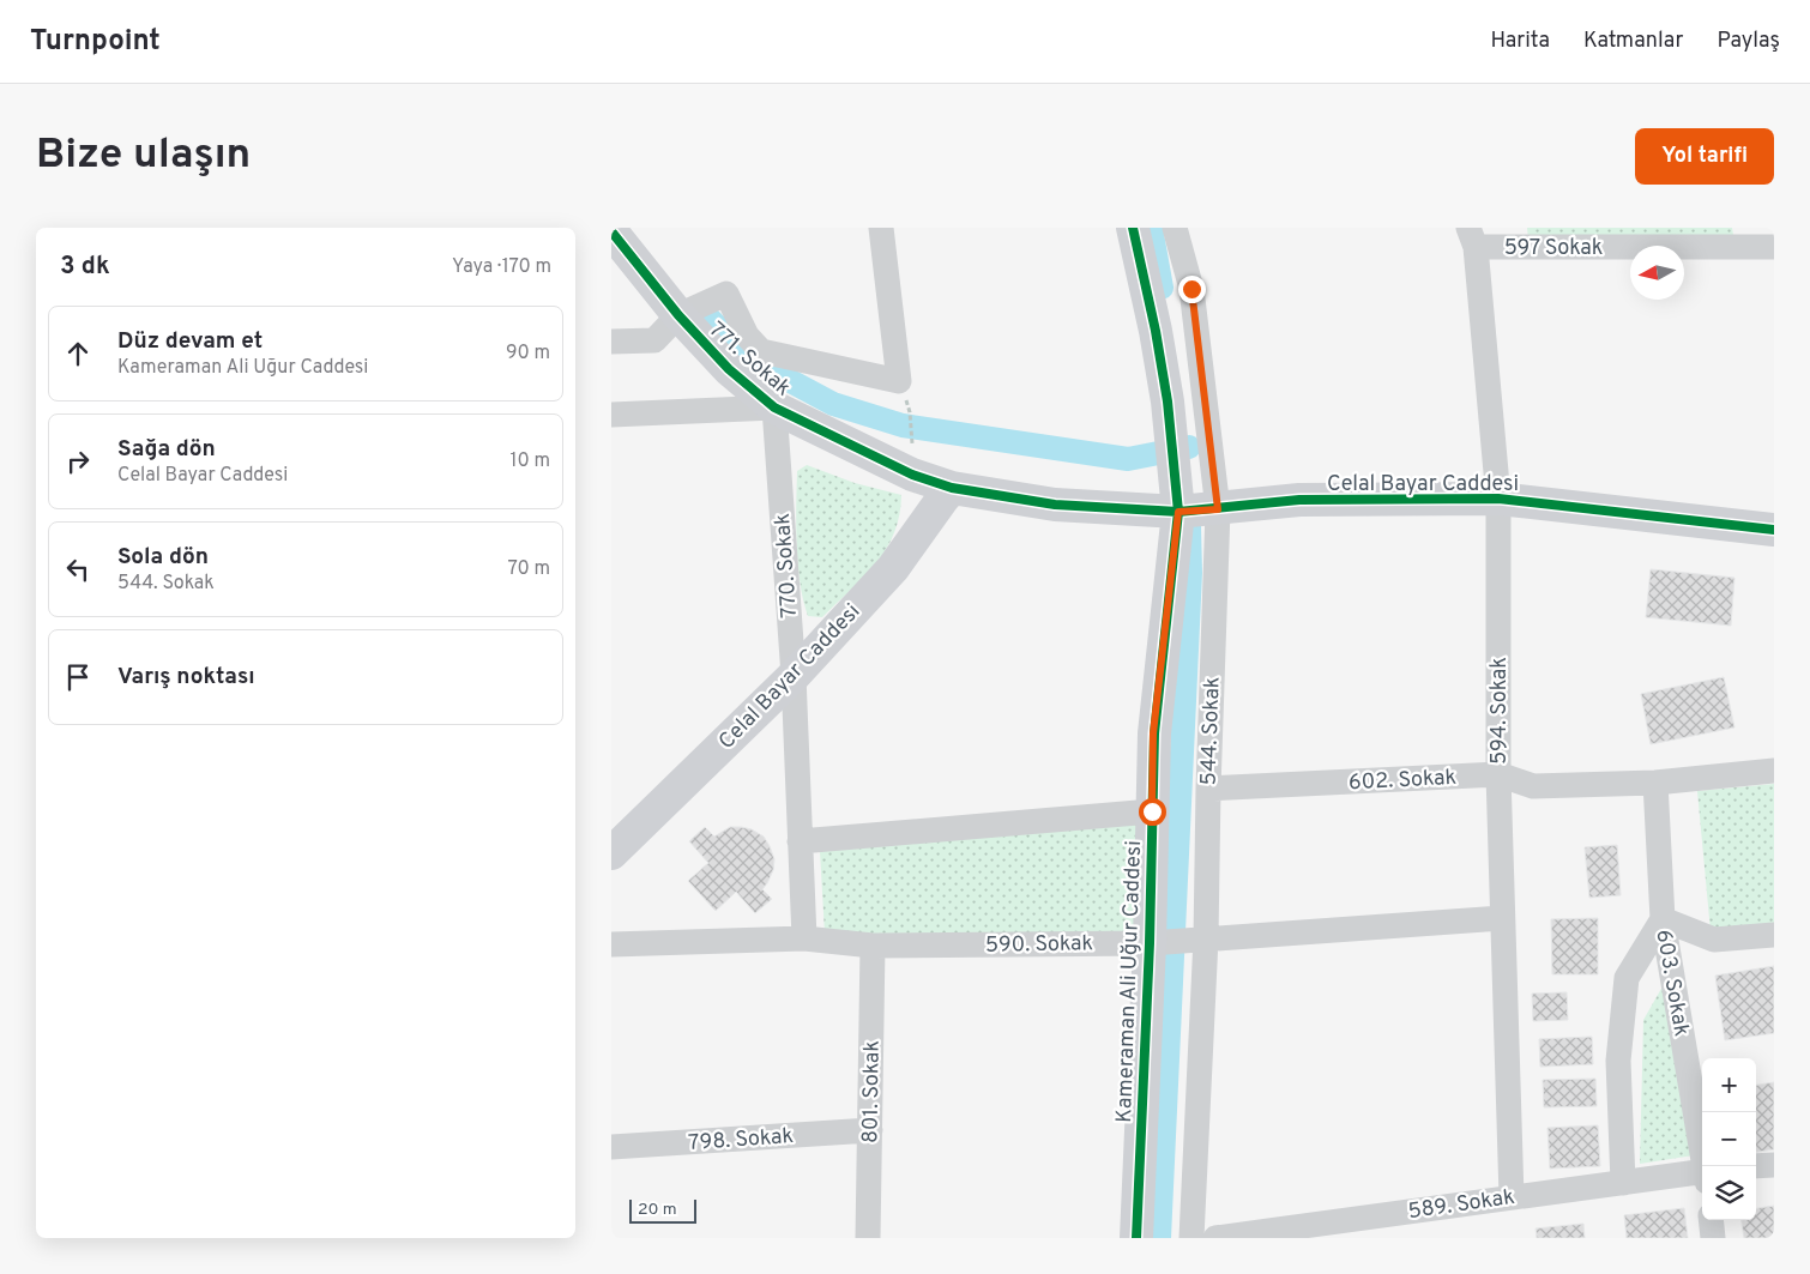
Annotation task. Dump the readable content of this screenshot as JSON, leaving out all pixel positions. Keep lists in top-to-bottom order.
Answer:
{
  "streets": {
    "street": [
      "597 Sokak",
      "771. Sokak",
      "Celal Bayar Caddesi",
      "770. Sokak",
      "594. Sokak",
      "544. Sokak",
      "602. Sokak",
      "590. Sokak",
      "Kameraman Ali Uğur Caddesi",
      "603. Sokak",
      "801. Sokak",
      "798. Sokak",
      "589. Sokak"
    ]
  },
  "crossings": [
    ["597 Sokak", "594. Sokak"],
    ["771. Sokak", "Celal Bayar Caddesi"],
    ["771. Sokak", "770. Sokak"],
    ["Celal Bayar Caddesi", "770. Sokak"],
    ["Celal Bayar Caddesi", "594. Sokak"],
    ["Celal Bayar Caddesi", "544. Sokak"],
    ["Celal Bayar Caddesi", "Kameraman Ali Uğur Caddesi"],
    ["770. Sokak", "590. Sokak"],
    ["594. Sokak", "602. Sokak"],
    ["594. Sokak", "590. Sokak"],
    ["594. Sokak", "589. Sokak"],
    ["544. Sokak", "602. Sokak"],
    ["544. Sokak", "590. Sokak"],
    ["602. Sokak", "603. Sokak"],
    ["590. Sokak", "Kameraman Ali Uğur Caddesi"],
    ["590. Sokak", "801. Sokak"],
    ["801. Sokak", "798. Sokak"]
  ],
  "scale_bar": "20 m",
  "north": "left",
  "page": {
    "header": "Turnpoint",
    "nav": ["Harita", "Katmanlar", "Paylaş"],
    "buttons": "Yol tarifi",
    "title": "Bize ulaşın",
    "heading": ["3 dk", "Yaya · 170 m"],
    "list": [
      ["Düz devam et", "Kameraman Ali Uğur Caddesi", "90 m"],
      ["Sağa dön", "Celal Bayar Caddesi", "10 m"],
      ["Sola dön", "544. Sokak", "70 m"],
      "Varış noktası"
    ],
    "map_buttons": ["+", "−"],
    "scale": "20 m"
  }
}
